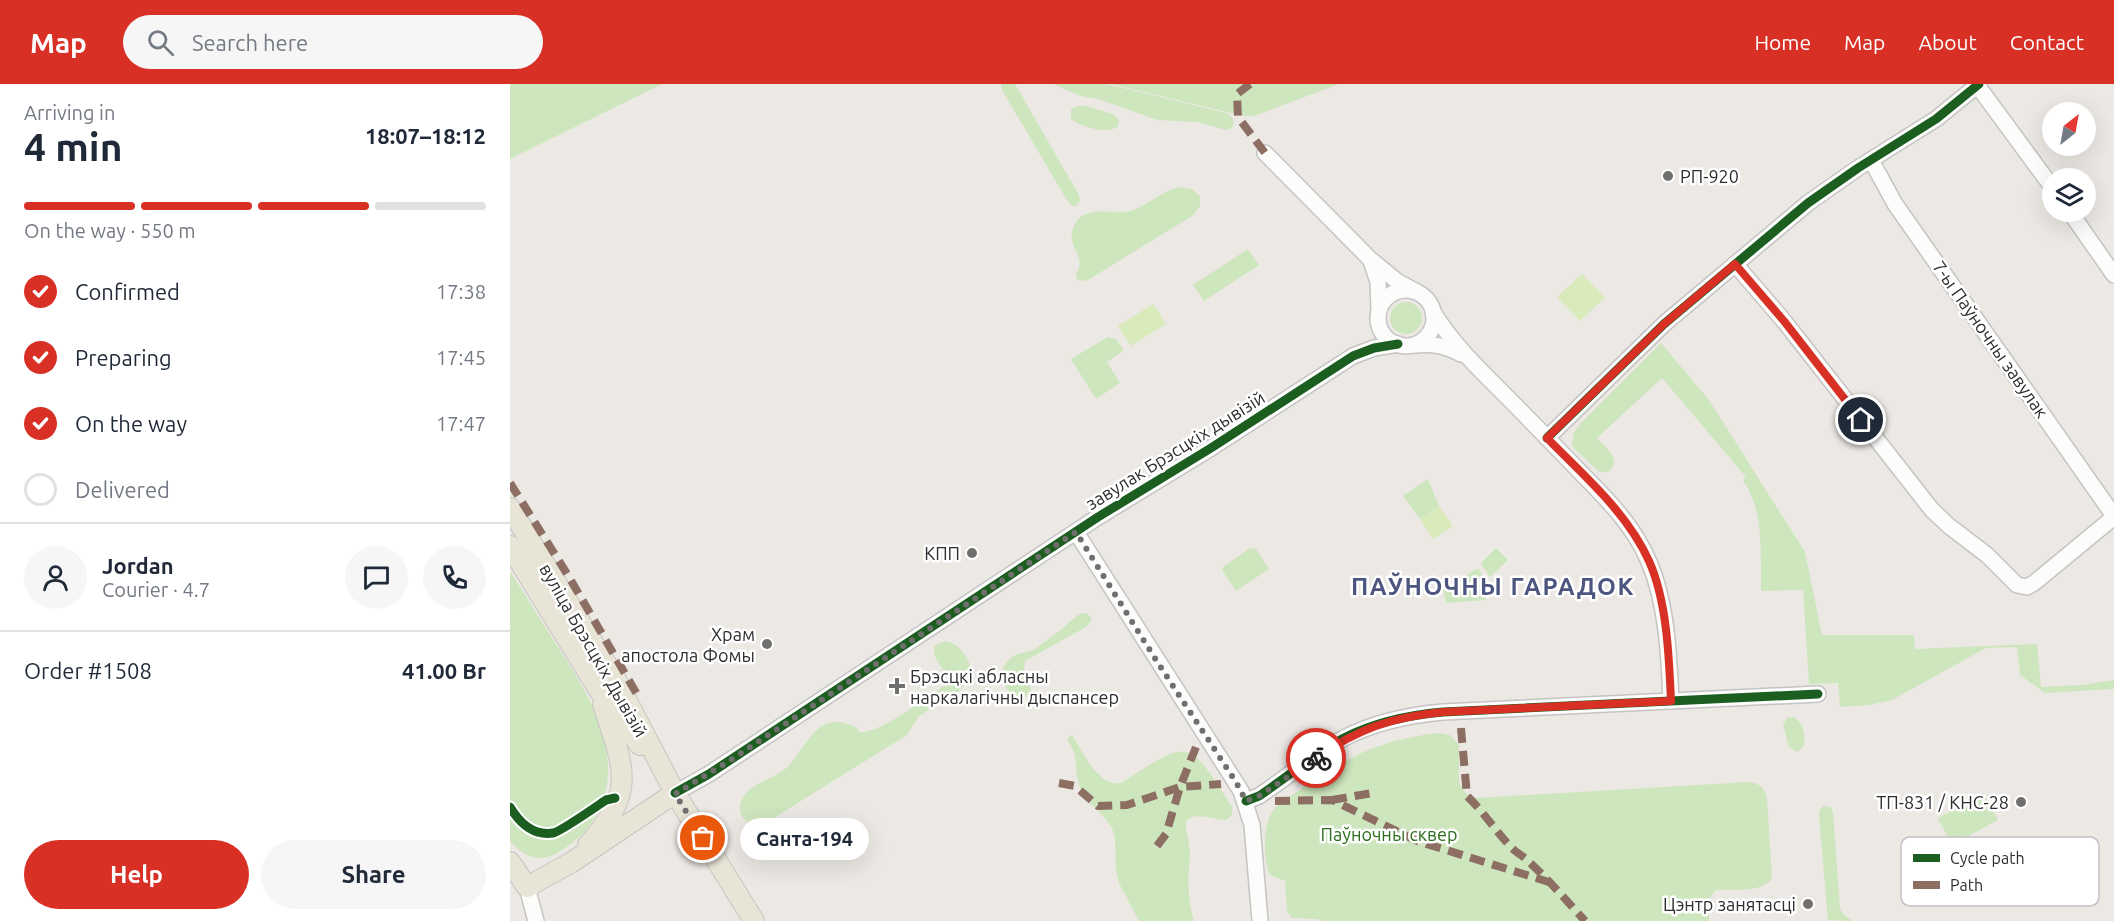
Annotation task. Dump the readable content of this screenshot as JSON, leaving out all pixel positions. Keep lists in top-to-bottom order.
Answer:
{
  "streets": {
    "main road": ["завулак Брэсцкіх дывізій", "вуліца Брэсцкіх Дывізій"],
    "street": ["7-ы Паўночны завулак"]
  },
  "crossings": [
    ["завулак Брэсцкіх дывізій", "вуліца Брэсцкіх Дывізій"]
  ],
  "districts": ["ПАЎНОЧНЫ ГАРАДОК"],
  "parks": ["Паўночны сквер"],
  "places": {
    "other": [
      "РП-920",
      "КПП",
      "Храм апостола Фомы",
      "ТП-831 / КНС-28",
      "Санта-194",
      "Цэнтр занятасці"
    ],
    "health": ["Брэсцкі абласны наркалагічны дыспансер"]
  },
  "legend": ["Cycle path", "Path"],
  "north": "top right",
  "page": {
    "header": "Map",
    "search": "Search here",
    "nav": [
      "Home",
      "Map",
      "About",
      "Contact"
    ],
    "heading": ["4 min", "Arriving in", "18:07–18:12"],
    "panel": [
      "Jordan",
      "Courier · 4.7",
      "Order #1508",
      "41.00 Br"
    ],
    "bar": "On the way · 550 m",
    "list": [
      ["Confirmed", "17:38"],
      ["Preparing", "17:45"],
      ["On the way", "17:47"],
      "Delivered"
    ],
    "bubble": "Санта-194",
    "buttons": ["Help", "Share"]
  }
}
